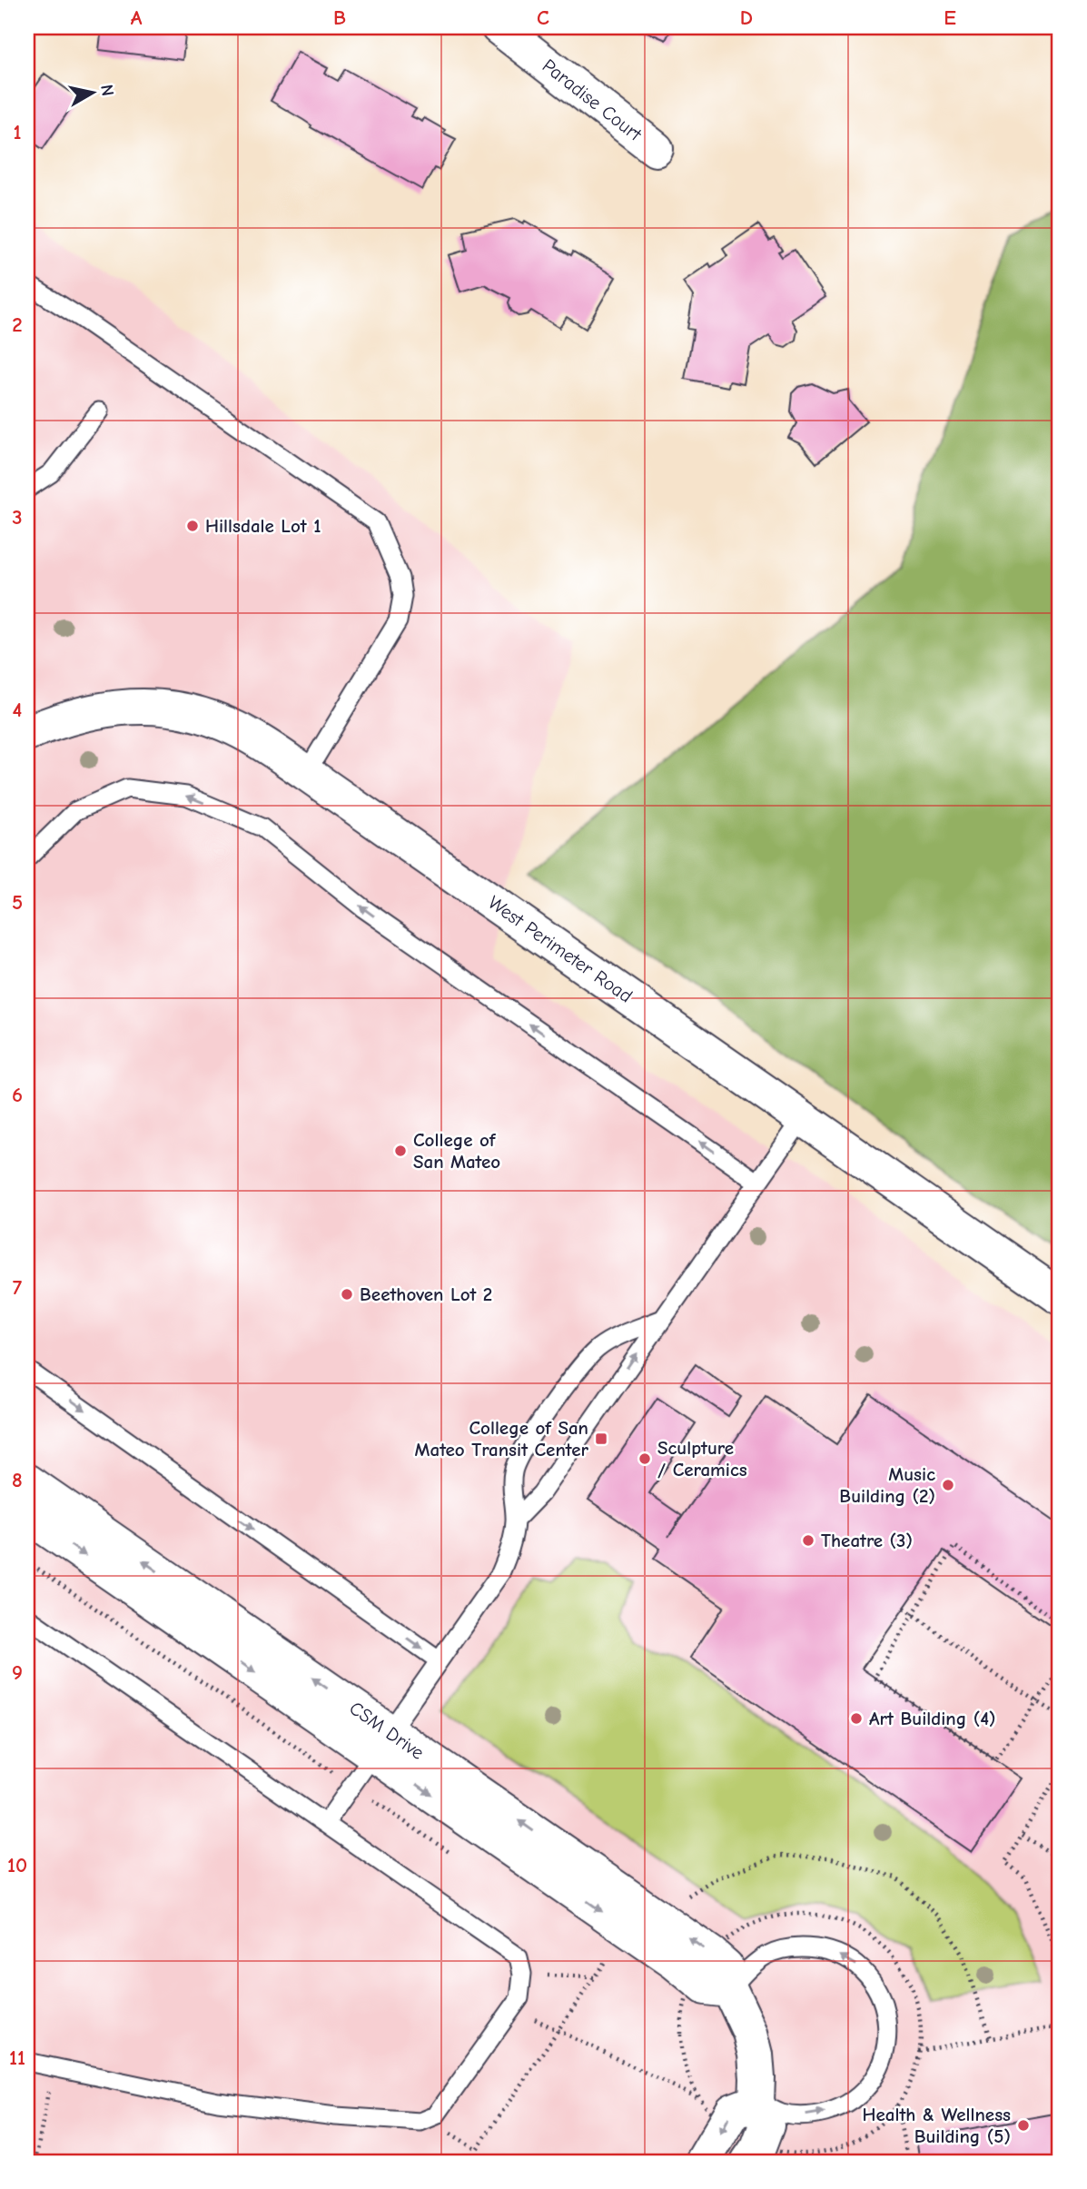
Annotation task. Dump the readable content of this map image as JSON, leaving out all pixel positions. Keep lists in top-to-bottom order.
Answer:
{
  "streets": {
    "street": ["Paradise Court", "West Perimeter Road", "CSM Drive"]
  },
  "places": {
    "other": [
      "Hillsdale Lot 1",
      "College of San Mateo",
      "Beethoven Lot 2",
      "Sculpture / Ceramics",
      "Music Building (2)",
      "Theatre (3)",
      "Art Building (4)",
      "Health & Wellness Building (5)"
    ],
    "transit": ["College of San Mateo Transit Center"]
  },
  "north": "right",
  "grid": {
    "columns": [
      "A",
      "B",
      "C",
      "D",
      "E"
    ],
    "rows": [
      "1",
      "2",
      "3",
      "4",
      "5",
      "6",
      "7",
      "8",
      "9",
      "10",
      "11"
    ]
  }
}
